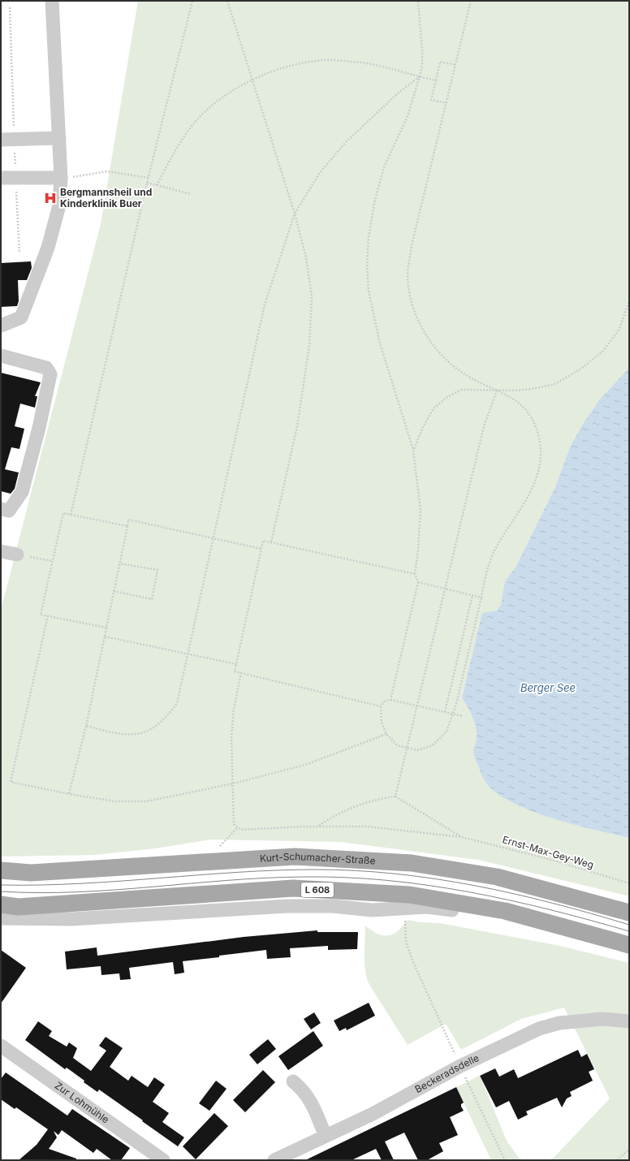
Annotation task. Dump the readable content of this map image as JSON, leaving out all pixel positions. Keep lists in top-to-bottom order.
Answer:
{
  "streets": {
    "main road": ["Kurt-Schumacher-Straße", "L 608"],
    "street": ["Beckeradsdelle", "Zur Lohmühle"],
    "path": ["Ernst-Max-Gey-Weg"]
  },
  "water": ["Berger See"],
  "places": {
    "hospital": ["Bergmannsheil und Kinderklinik Buer"]
  }
}
